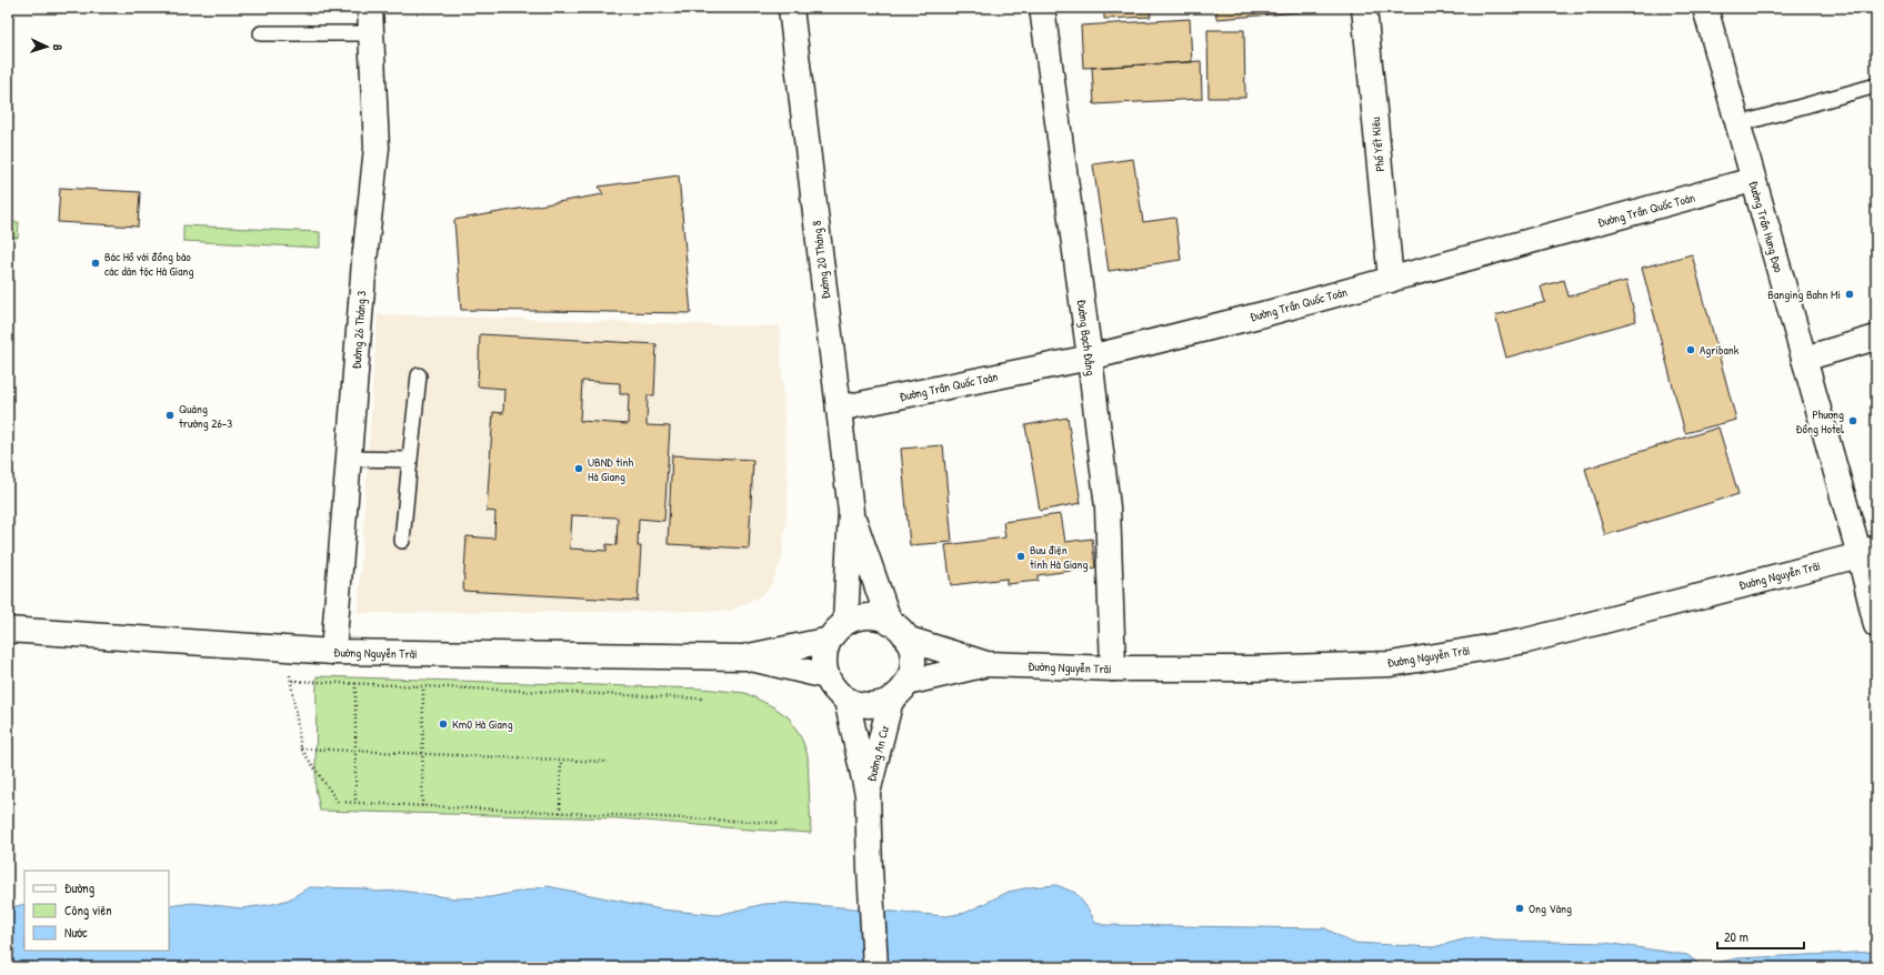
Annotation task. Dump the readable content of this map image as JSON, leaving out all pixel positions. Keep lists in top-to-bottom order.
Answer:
{
  "streets": {
    "main road": [
      "Phố Yết Kiêu",
      "Đường Trần Quốc Toản",
      "Đường Trần Hưng Đạo",
      "Đường 20 Tháng 8",
      "Đường 26 Tháng 3",
      "Đường Bạch Đằng",
      "Đường Nguyễn Trãi",
      "Đường An Cư"
    ]
  },
  "crossings": [
    ["Phố Yết Kiêu", "Đường Trần Quốc Toản"],
    ["Đường Trần Quốc Toản", "Đường Trần Hưng Đạo"],
    ["Đường Trần Quốc Toản", "Đường 20 Tháng 8"],
    ["Đường Trần Quốc Toản", "Đường Bạch Đằng"],
    ["Đường Trần Hưng Đạo", "Đường Nguyễn Trãi"],
    ["Đường 20 Tháng 8", "Đường Nguyễn Trãi"],
    ["Đường 20 Tháng 8", "Đường An Cư"],
    ["Đường 26 Tháng 3", "Đường Nguyễn Trãi"],
    ["Đường Bạch Đằng", "Đường Nguyễn Trãi"],
    ["Đường Nguyễn Trãi", "Đường An Cư"]
  ],
  "places": [
    "Bác Hồ với đồng bào các dân tộc Hà Giang",
    "Banging Bahn Mi",
    "Agribank",
    "Quảng trường 26-3",
    "Phương Đồng Hotel",
    "UBND tỉnh Hà Giang",
    "Bưu điện tỉnh Hà Giang",
    "Km0 Hà Giang",
    "Ong Vàng"
  ],
  "legend": ["Đường", "Công viên", "Nước"],
  "scale_bar": "20 m",
  "north": "right"
}
